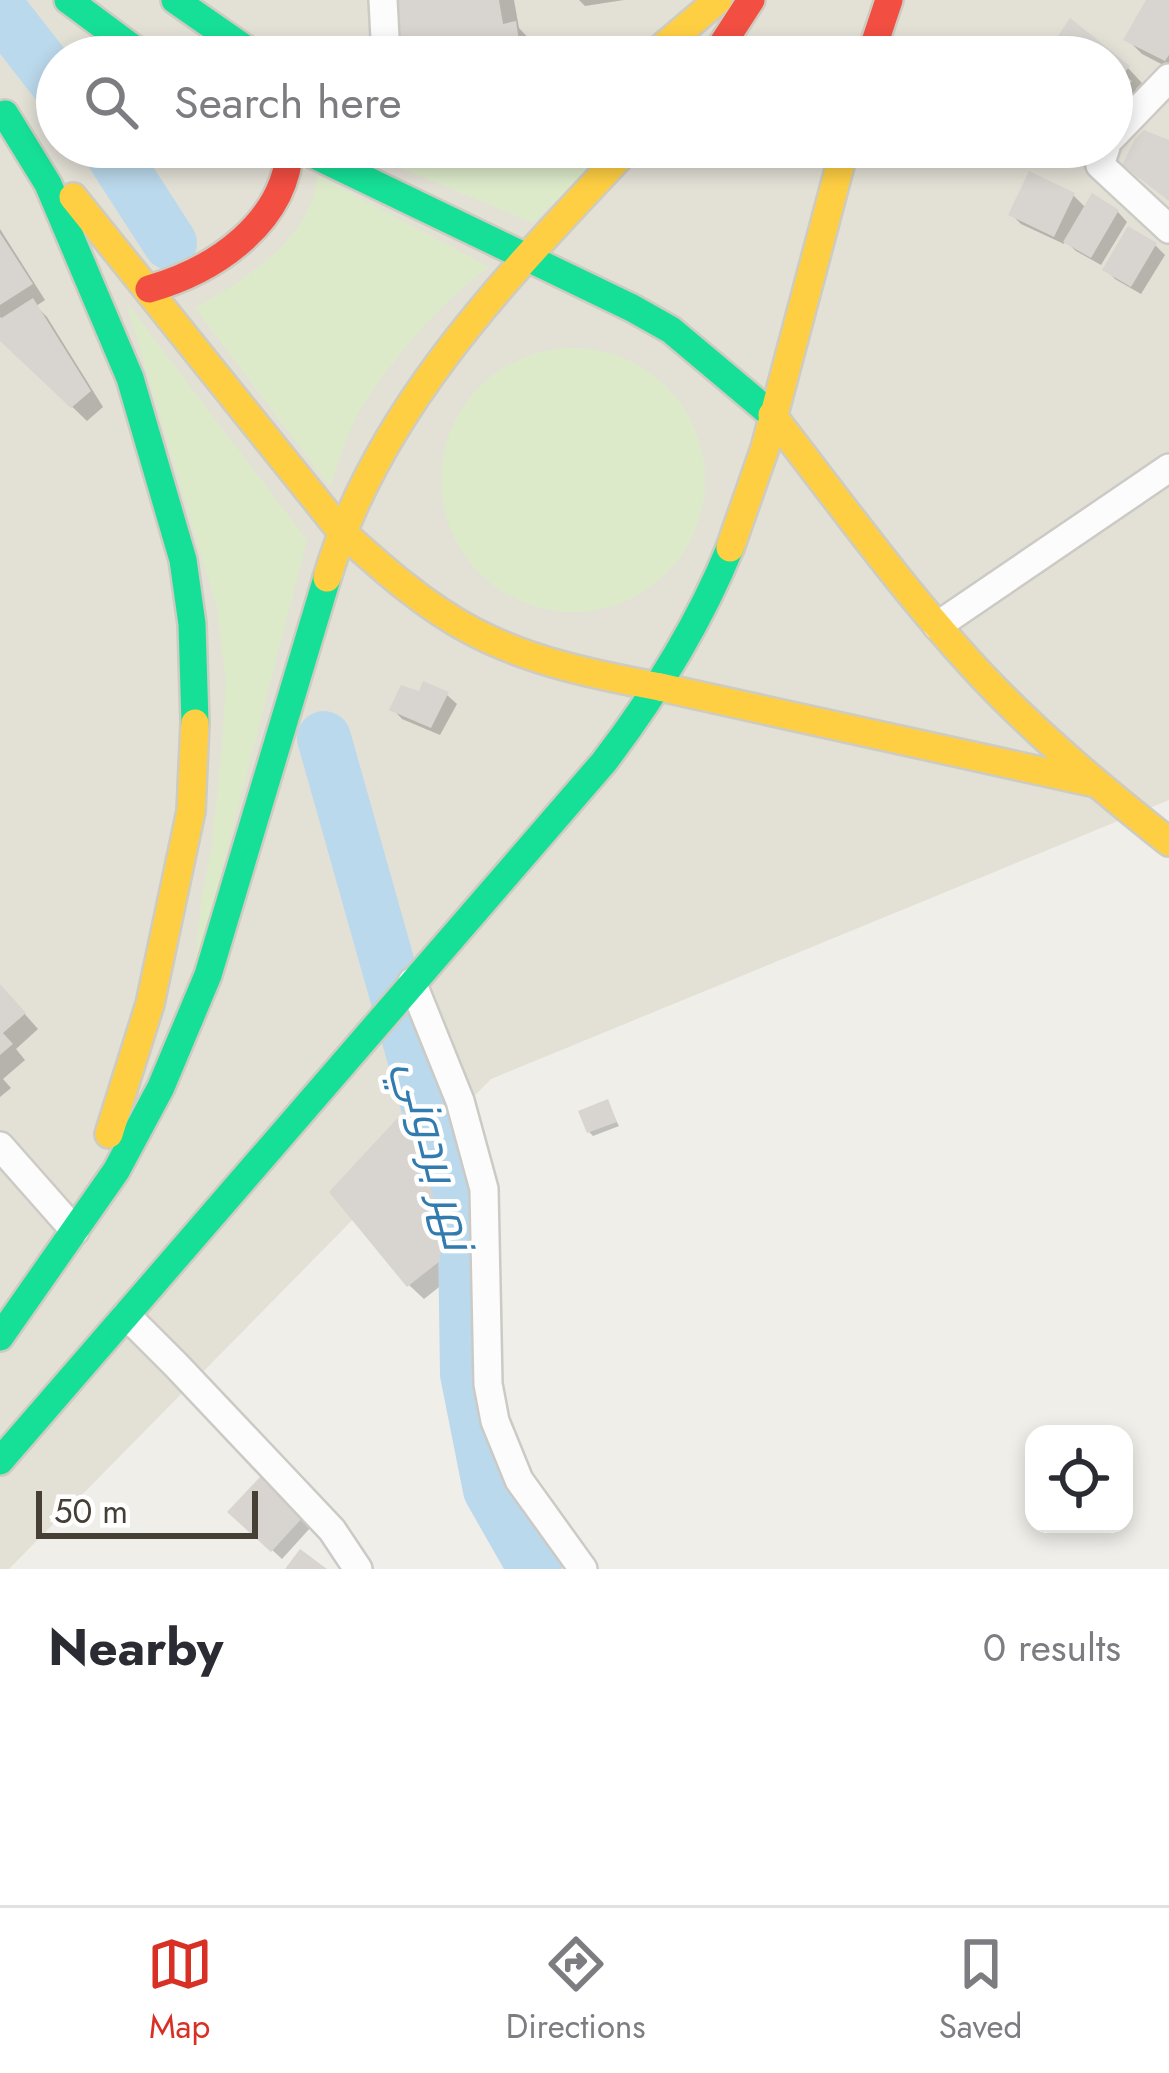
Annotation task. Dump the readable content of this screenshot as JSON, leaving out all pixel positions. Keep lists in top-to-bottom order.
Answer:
{
  "water": ["نهر بردوني"],
  "scale_bar": "50 m",
  "page": {
    "search": "Search here",
    "scale": "50 m",
    "heading": ["Nearby", "0 results"],
    "nav": ["Map", "Directions", "Saved"]
  }
}
